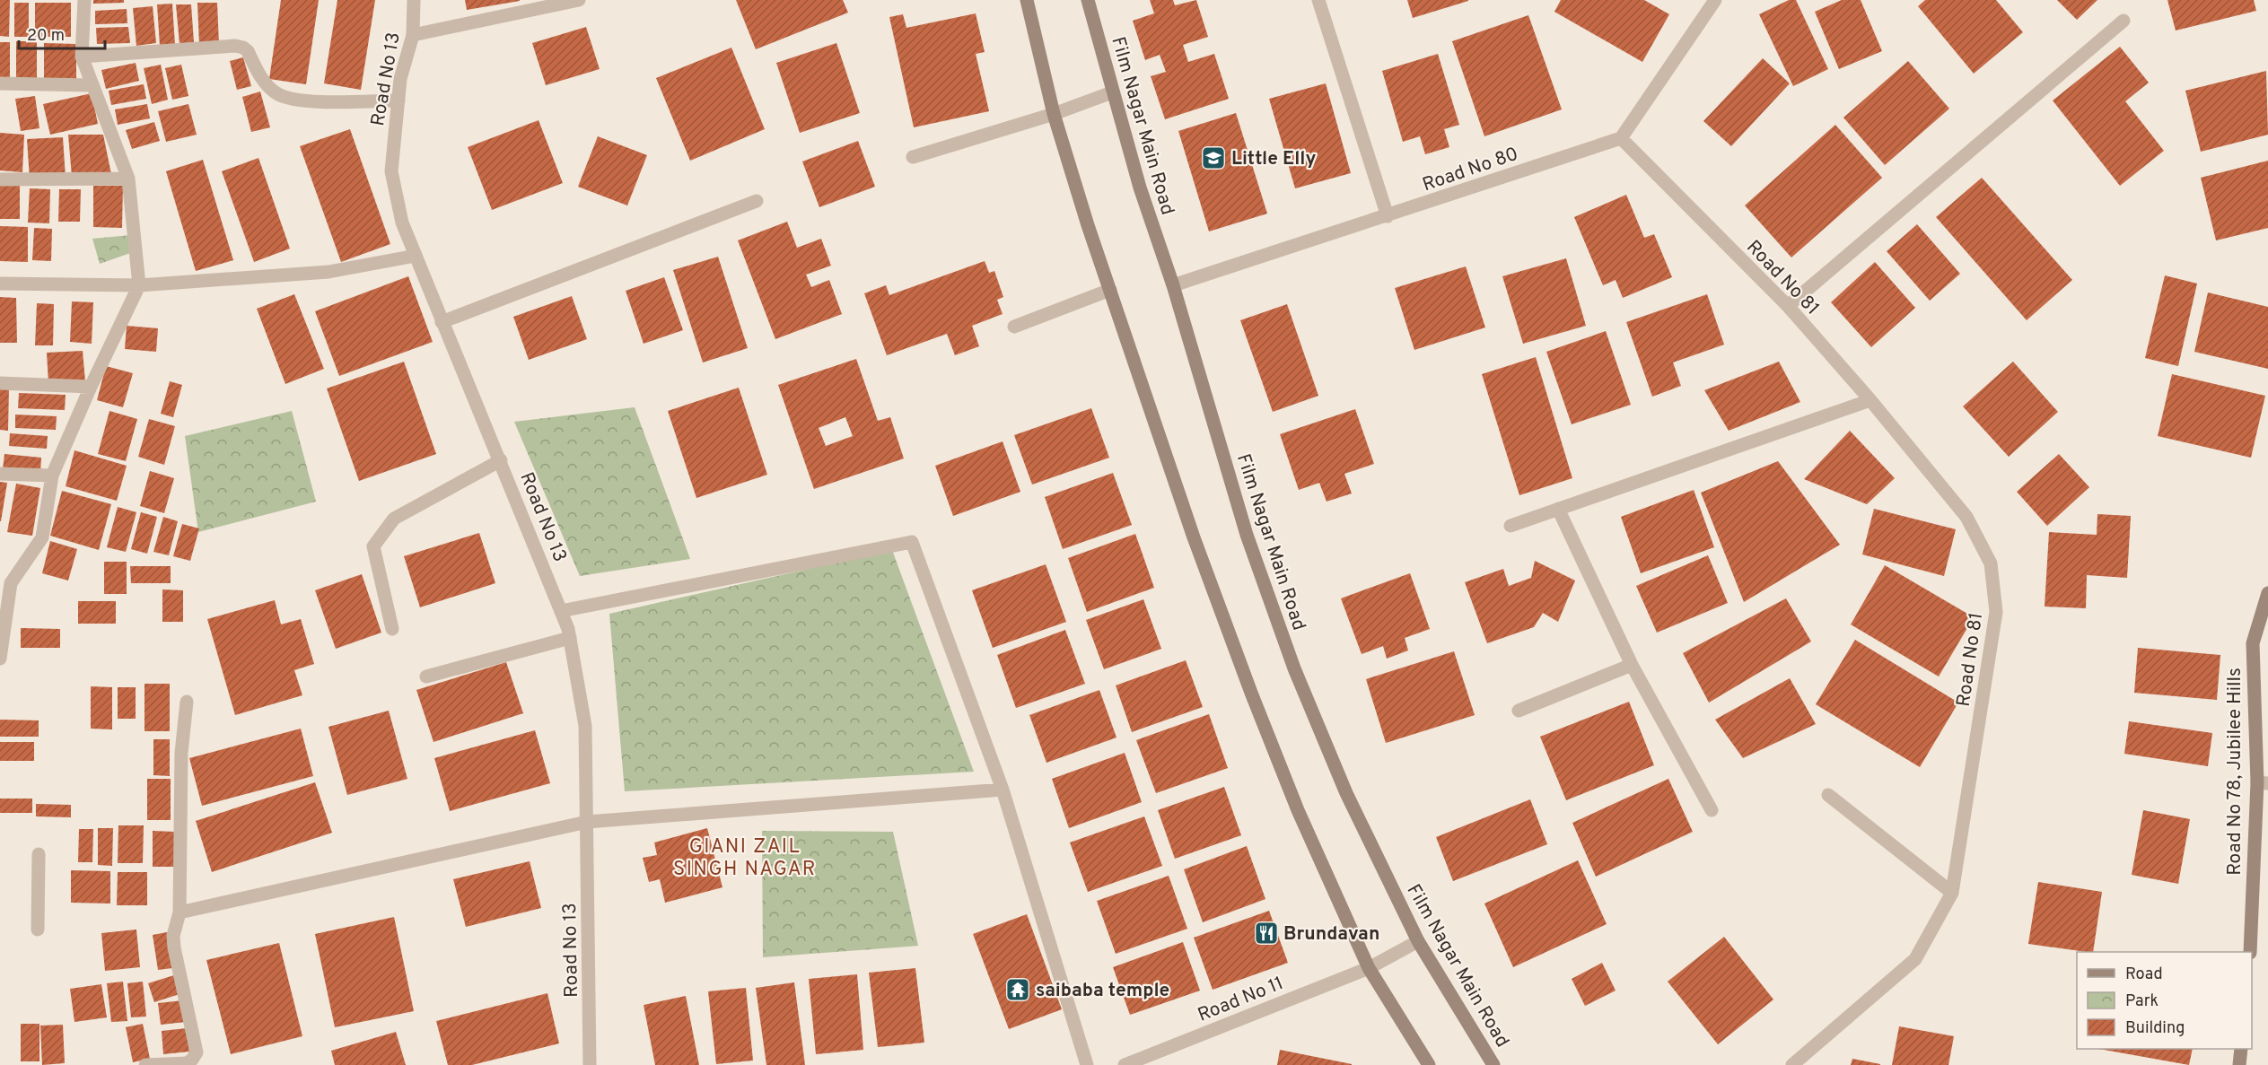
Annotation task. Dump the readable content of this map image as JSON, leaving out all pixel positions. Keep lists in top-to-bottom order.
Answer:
{
  "streets": {
    "main road": ["Film Nagar Main Road", "Road No 78, Jubilee Hills"],
    "street": [
      "Road No 13",
      "Road No 80",
      "Road No 81",
      "Road No 11"
    ]
  },
  "crossings": [
    ["Film Nagar Main Road", "Road No 80"],
    ["Film Nagar Main Road", "Road No 11"],
    ["Road No 80", "Road No 81"]
  ],
  "districts": ["GIANI ZAIL SINGH NAGAR"],
  "places": {
    "school or university": ["Little Elly"],
    "restaurant": ["Brundavan"],
    "temple": ["saibaba temple"]
  },
  "legend": ["Road", "Park", "Building"],
  "scale_bar": "20 m"
}
